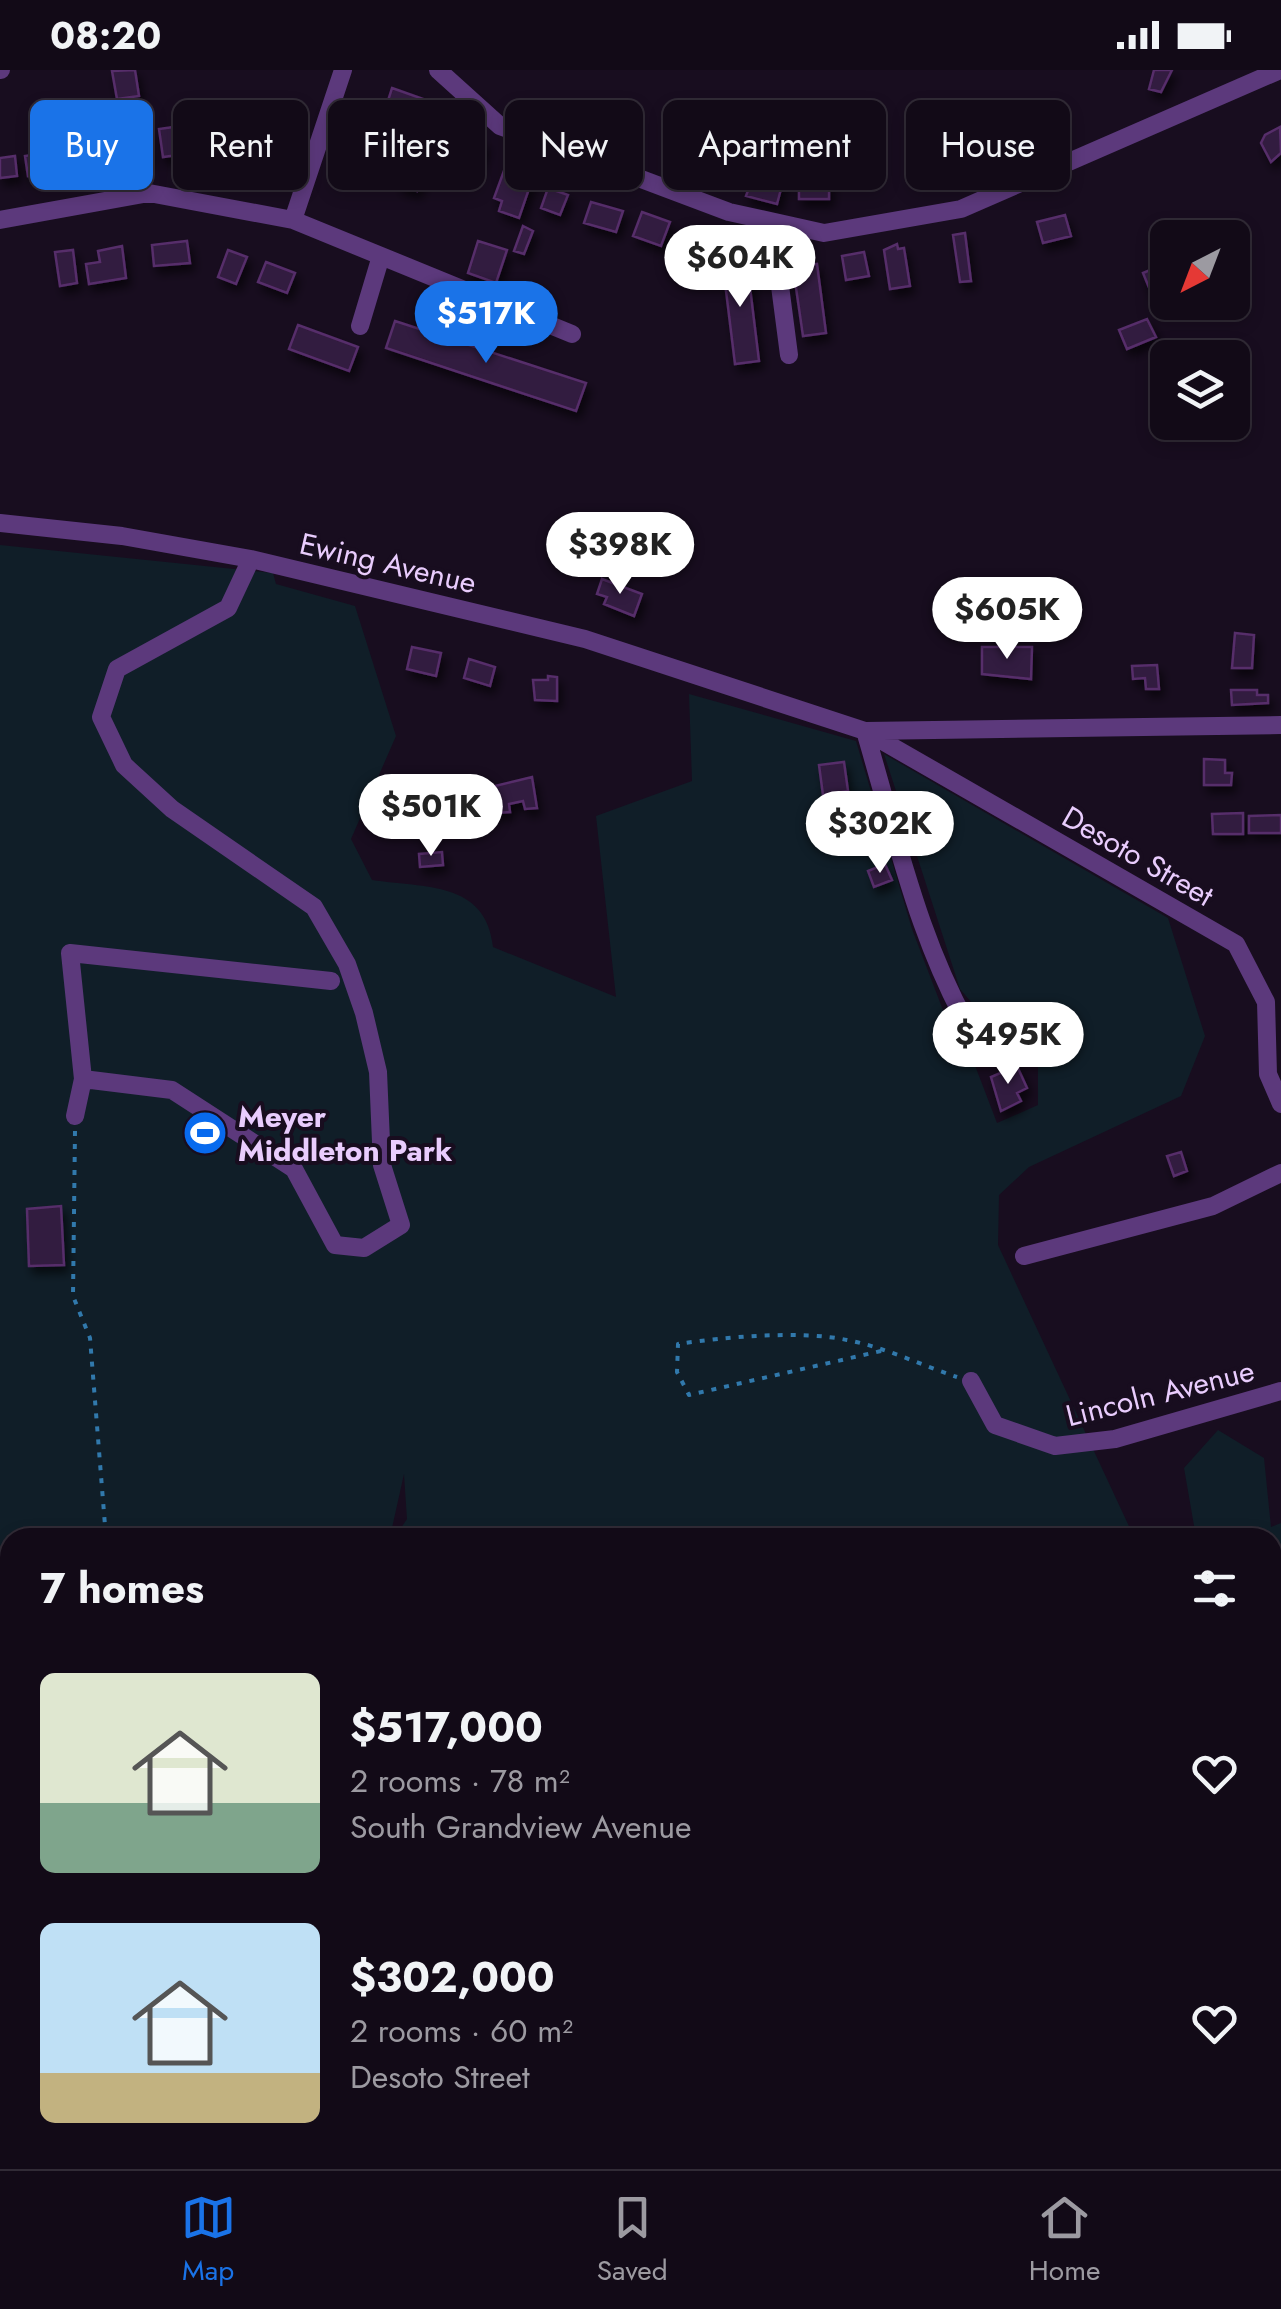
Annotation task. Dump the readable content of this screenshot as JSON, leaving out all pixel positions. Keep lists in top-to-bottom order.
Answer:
{
  "streets": {
    "street": ["Ewing Avenue", "Desoto Street", "Lincoln Avenue"]
  },
  "crossings": [
    ["Ewing Avenue", "Desoto Street"]
  ],
  "places": {
    "sports": ["Meyer Middleton Park"]
  },
  "north": "bottom left",
  "page": {
    "status": "08:20",
    "chip": [
      "Buy",
      "Rent",
      "Filters",
      "New",
      "Apartment",
      "House"
    ],
    "price": [
      "$604K",
      "$517K",
      "$398K",
      "$605K",
      "$501K",
      "$302K",
      "$495K"
    ],
    "heading": "7 homes",
    "list": [
      {
        "name": "$517,000",
        "note": "2 rooms · 78 m² · South Grandview Avenue"
      },
      {
        "name": "$302,000",
        "note": "2 rooms · 60 m² · Desoto Street"
      }
    ],
    "tabs": ["Map", "Saved", "Home"]
  }
}
